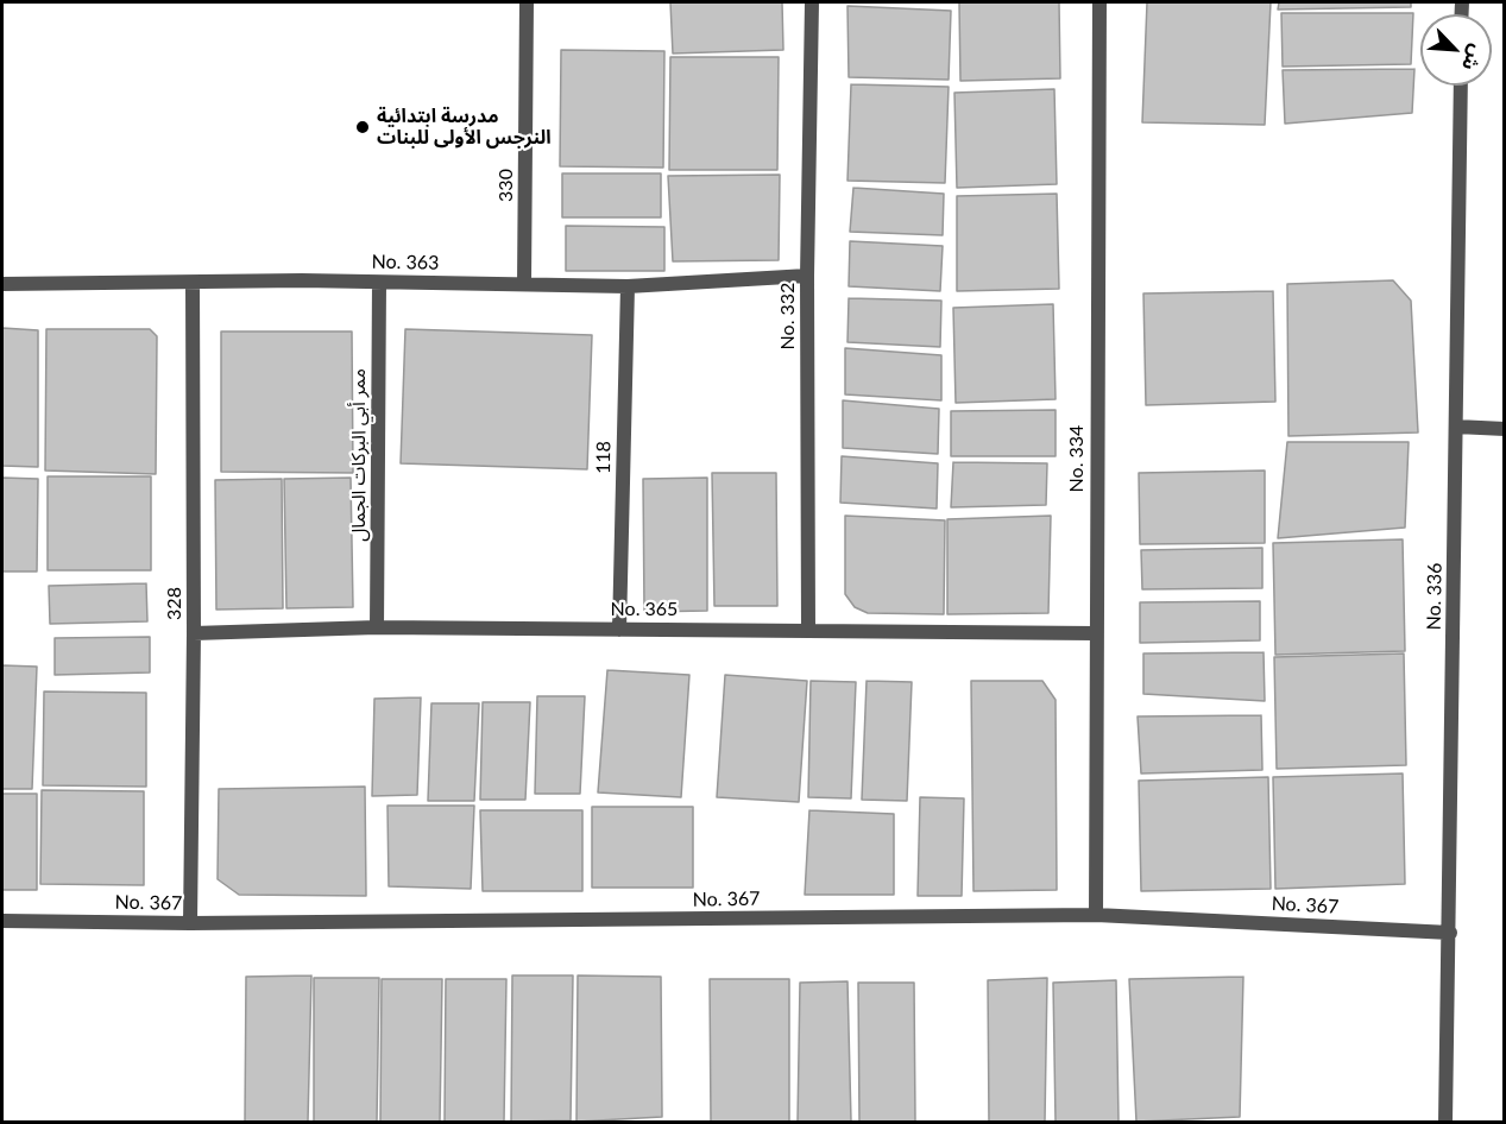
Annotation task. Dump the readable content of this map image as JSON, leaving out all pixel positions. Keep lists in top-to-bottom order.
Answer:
{
  "streets": {
    "street": [
      "330",
      "No. 363",
      "No. 332",
      "ممر أبي البركات الجمال",
      "118",
      "No. 334",
      "No. 336",
      "328",
      "No. 365",
      "No. 367"
    ]
  },
  "crossings": [
    ["330", "No. 363"],
    ["No. 363", "No. 332"],
    ["No. 363", "ممر أبي البركات الجمال"],
    ["No. 363", "118"],
    ["No. 363", "328"],
    ["No. 332", "No. 365"],
    ["ممر أبي البركات الجمال", "No. 365"],
    ["118", "No. 365"],
    ["No. 334", "No. 365"],
    ["No. 334", "No. 367"],
    ["No. 336", "No. 367"],
    ["328", "No. 365"],
    ["328", "No. 367"]
  ],
  "places": ["مدرسة ابتدائية النرجس الأولى للبنات"],
  "north": "bottom right"
}
